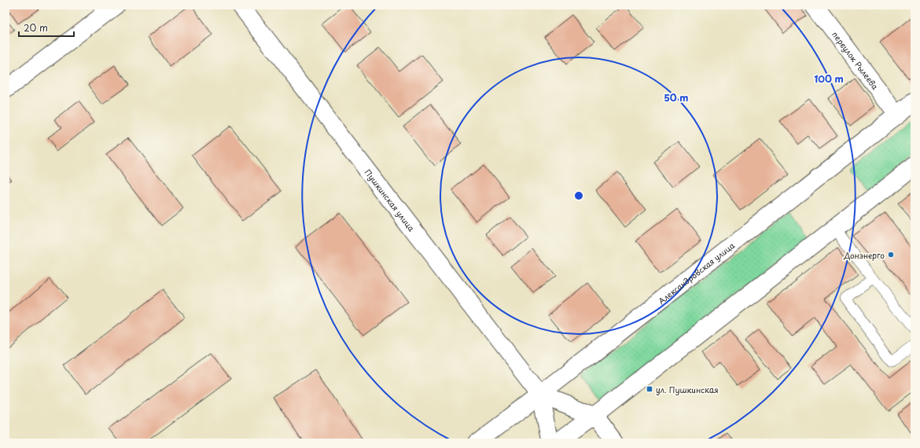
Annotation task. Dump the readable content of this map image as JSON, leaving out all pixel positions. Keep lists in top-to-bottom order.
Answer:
{
  "streets": {
    "street": ["переулок Рылеева", "Пушкинская улица", "Александровская улица"]
  },
  "crossings": [
    ["переулок Рылеева", "Александровская улица"],
    ["Пушкинская улица", "Александровская улица"]
  ],
  "places": {
    "other": ["Донэнерго"],
    "transit": ["ул. Пушкинская"]
  },
  "scale_bar": "20 m",
  "rings": ["100 m", "50 m"]
}
